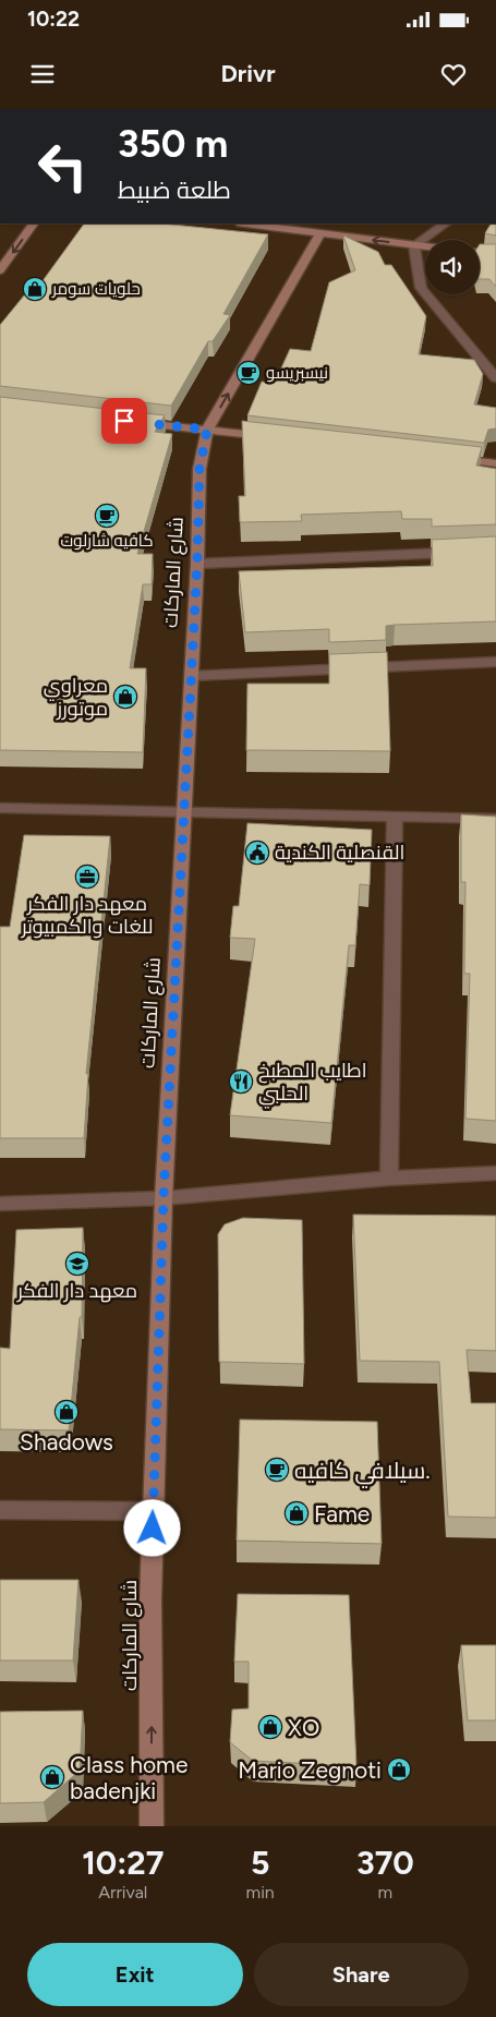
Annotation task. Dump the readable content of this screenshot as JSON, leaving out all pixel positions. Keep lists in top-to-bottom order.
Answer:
{
  "streets": {
    "street": ["شارع الماركات"]
  },
  "places": {
    "shop": [
      "حلويات سومر",
      "معراوي موتورز",
      "Shadows",
      "Fame",
      "XO",
      "Mario Zegnoti",
      "Class home badenjki"
    ],
    "cafe": ["نيسبريسو", "كافيه شارلوت", "سيلافي كافيه."],
    "public building": ["القنصلية الكندية"],
    "office": ["معهد دار الفكر للغات والكمبيوتر"],
    "restaurant": ["اطايب المطبخ الحلبي"],
    "school or university": ["معهد دار الفكر"]
  },
  "page": {
    "status": "10:22",
    "header": "Drivr",
    "turn": ["350 m", "طلعة ضبيط"],
    "eta": [
      "10:27",
      "Arrival",
      "5",
      "min",
      "370",
      "m"
    ],
    "buttons": ["Exit", "Share"]
  }
}
